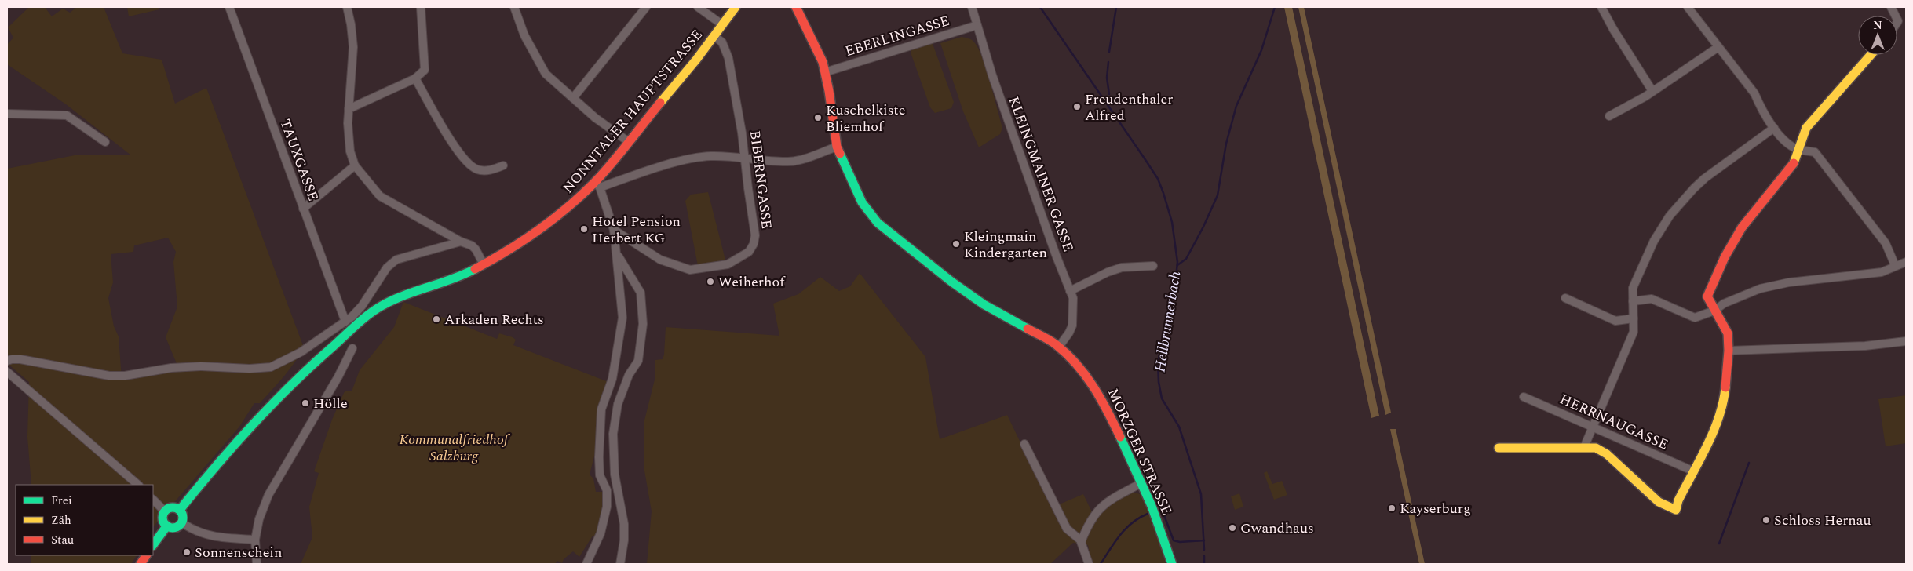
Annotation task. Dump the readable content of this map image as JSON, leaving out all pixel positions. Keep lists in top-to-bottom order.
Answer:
{
  "streets": {
    "street": [
      "EBERLINGASSE",
      "NONNTALER HAUPTSTRASSE",
      "TAUXGASSE",
      "KLEINGMAINER GASSE",
      "BIBERNGASSE",
      "HERRNAUGASSE",
      "MORZGER STRASSE"
    ]
  },
  "crossings": [
    ["EBERLINGASSE", "KLEINGMAINER GASSE"],
    ["EBERLINGASSE", "MORZGER STRASSE"],
    ["NONNTALER HAUPTSTRASSE", "BIBERNGASSE"],
    ["KLEINGMAINER GASSE", "MORZGER STRASSE"]
  ],
  "water": ["Hellbrunnerbach"],
  "parks": ["Kommunalfriedhof Salzburg"],
  "places": [
    "Freudenthaler Alfred",
    "Kuschelkiste Bliemhof",
    "Hotel Pension Herbert KG",
    "Kleingmain Kindergarten",
    "Weiherhof",
    "Arkaden Rechts",
    "Hölle",
    "Kayserburg",
    "Schloss Hernau",
    "Gwandhaus",
    "Sonnenschein"
  ],
  "legend": ["Frei", "Zäh", "Stau"],
  "north": "top"
}
